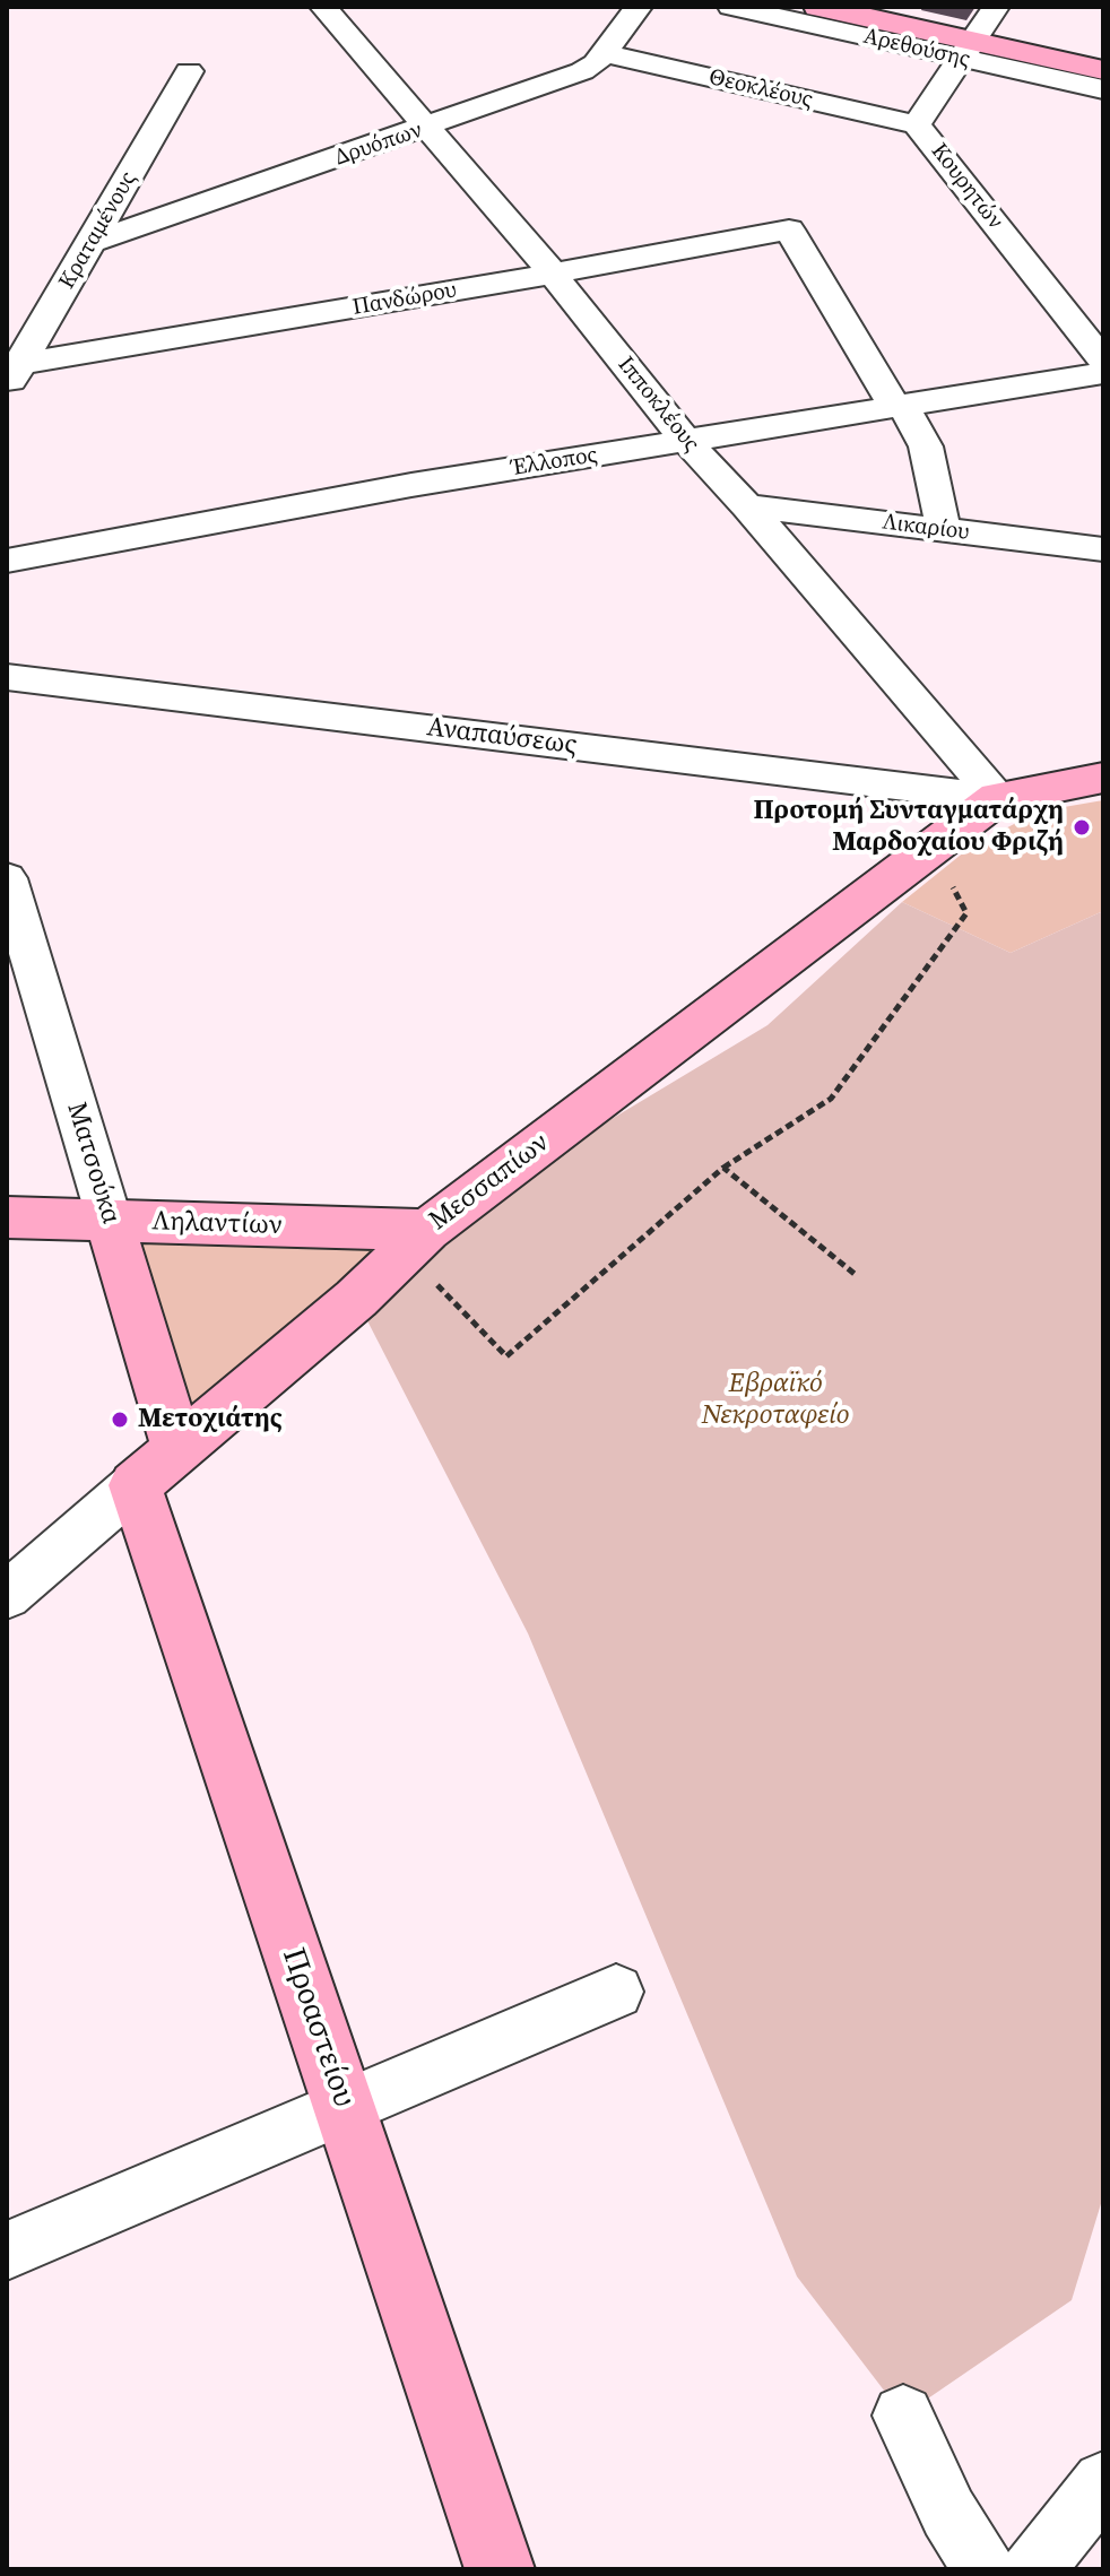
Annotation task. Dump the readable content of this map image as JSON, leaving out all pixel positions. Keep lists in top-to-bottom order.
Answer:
{
  "streets": {
    "street": [
      "Αρεθούσης",
      "Θεοκλέους",
      "Δρυόπων",
      "Κουρητών",
      "Κραταμένους",
      "Πανδώρου",
      "Ιπποκλέους",
      "Έλλοπος",
      "Λικαρίου",
      "Αναπαύσεως",
      "Ματσούκα",
      "Μεσσαπίων",
      "Ληλαντίων",
      "Προαστείου"
    ]
  },
  "crossings": [
    ["Αρεθούσης", "Κουρητών"],
    ["Θεοκλέους", "Δρυόπων"],
    ["Θεοκλέους", "Κουρητών"],
    ["Δρυόπων", "Κραταμένους"],
    ["Δρυόπων", "Ιπποκλέους"],
    ["Κραταμένους", "Πανδώρου"],
    ["Πανδώρου", "Ιπποκλέους"],
    ["Πανδώρου", "Έλλοπος"],
    ["Ιπποκλέους", "Έλλοπος"],
    ["Ιπποκλέους", "Λικαρίου"],
    ["Ιπποκλέους", "Αναπαύσεως"],
    ["Ιπποκλέους", "Μεσσαπίων"],
    ["Αναπαύσεως", "Μεσσαπίων"],
    ["Ματσούκα", "Μεσσαπίων"],
    ["Ματσούκα", "Ληλαντίων"],
    ["Μεσσαπίων", "Ληλαντίων"],
    ["Μεσσαπίων", "Προαστείου"]
  ],
  "parks": ["Εβραϊκό Νεκροταφείο"],
  "places": ["Προτομή Συνταγματάρχη Μαρδοχαίου Φριζή", "Μετοχιάτης"]
}
